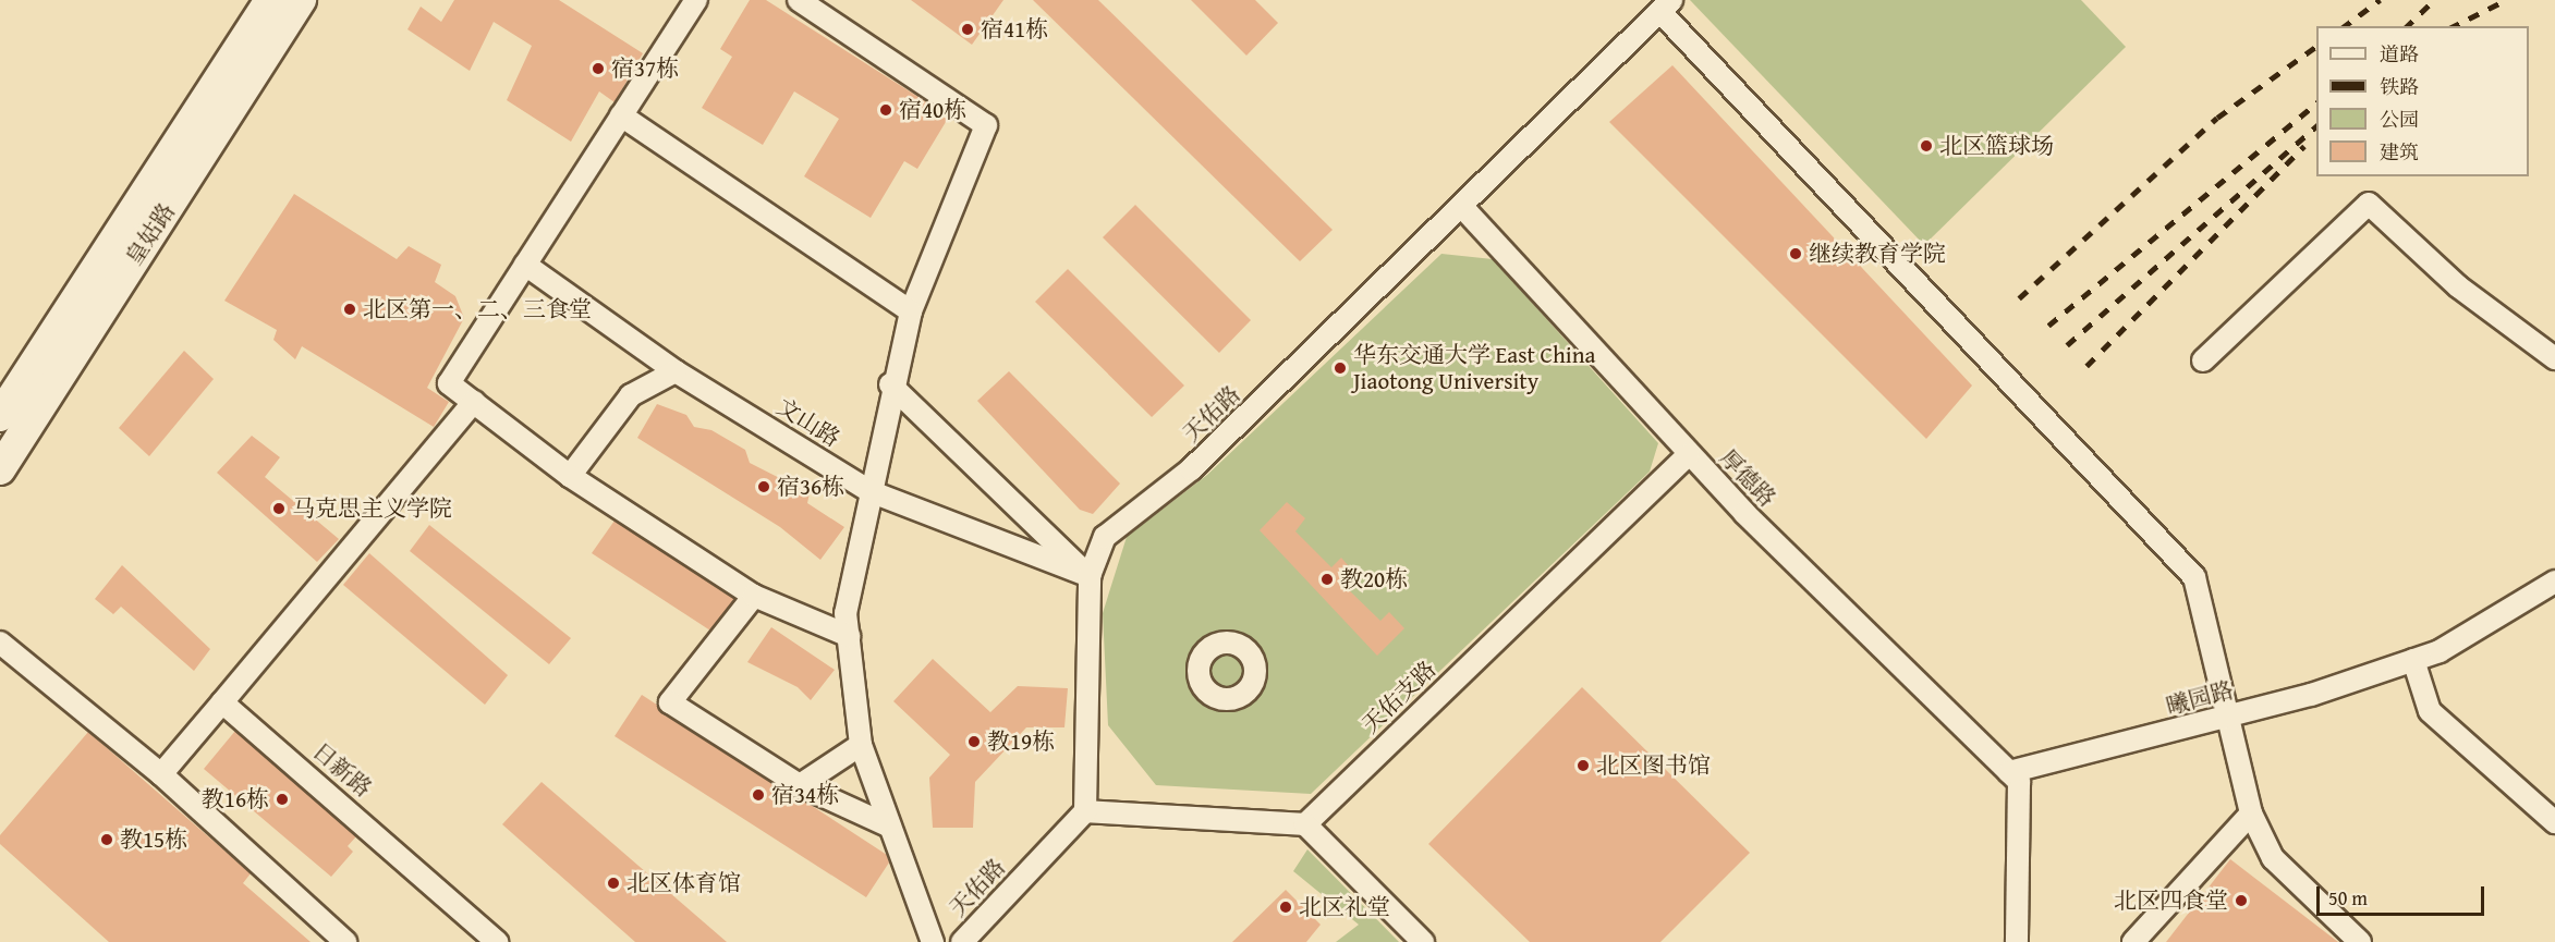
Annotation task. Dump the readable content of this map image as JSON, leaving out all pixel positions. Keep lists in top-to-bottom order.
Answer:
{
  "streets": {
    "street": [
      "皇姑路",
      "天佑路",
      "文山路",
      "厚德路",
      "天佑支路",
      "曦园路",
      "日新路"
    ]
  },
  "crossings": [
    ["天佑路", "文山路"],
    ["天佑路", "厚德路"],
    ["厚德路", "天佑支路"],
    ["厚德路", "曦园路"]
  ],
  "places": [
    "宿41栋",
    "宿37栋",
    "宿40栋",
    "北区篮球场",
    "继续教育学院",
    "北区第一、二、三食堂",
    "华东交通大学 East China Jiaotong University",
    "宿36栋",
    "马克思主义学院",
    "教20栋",
    "教19栋",
    "北区图书馆",
    "宿34栋",
    "教16栋",
    "教15栋",
    "北区体育馆",
    "北区四食堂",
    "北区礼堂"
  ],
  "legend": [
    "道路",
    "铁路",
    "公园",
    "建筑"
  ],
  "scale_bar": "50 m"
}
